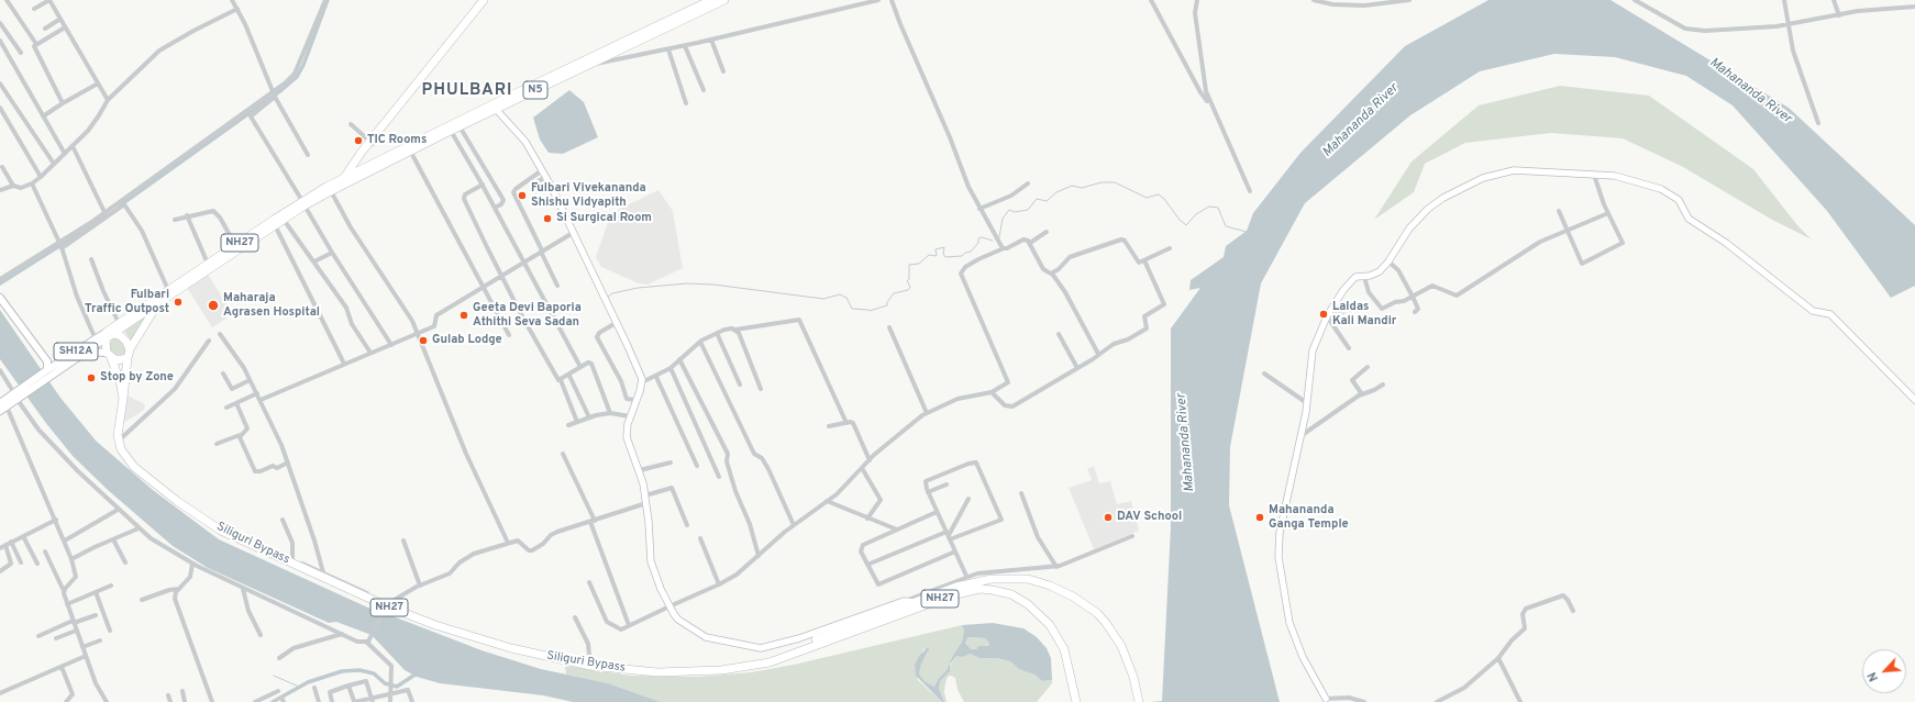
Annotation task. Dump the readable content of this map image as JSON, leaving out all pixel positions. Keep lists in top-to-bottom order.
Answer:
{
  "streets": {
    "highway": ["N5", "NH27", "Siliguri Bypass"],
    "main road": ["SH12A"]
  },
  "crossings": [
    ["N5", "NH27"],
    ["NH27", "SH12A"],
    ["NH27", "Siliguri Bypass"]
  ],
  "districts": ["PHULBARI"],
  "water": ["Mahananda River"],
  "places": [
    "TIC Rooms",
    "Fulbari Vivekananda Shishu Vidyapith",
    "Si Surgical Room",
    "Fulbari Traffic Outpost",
    "Maharaja Agrasen Hospital",
    "Laldas Kali Mandir",
    "Geeta Devi Baporia Athithi Seva Sadan",
    "Gulab Lodge",
    "Stop by Zone",
    "DAV School",
    "Mahananda Ganga Temple"
  ],
  "north": "bottom left"
}
